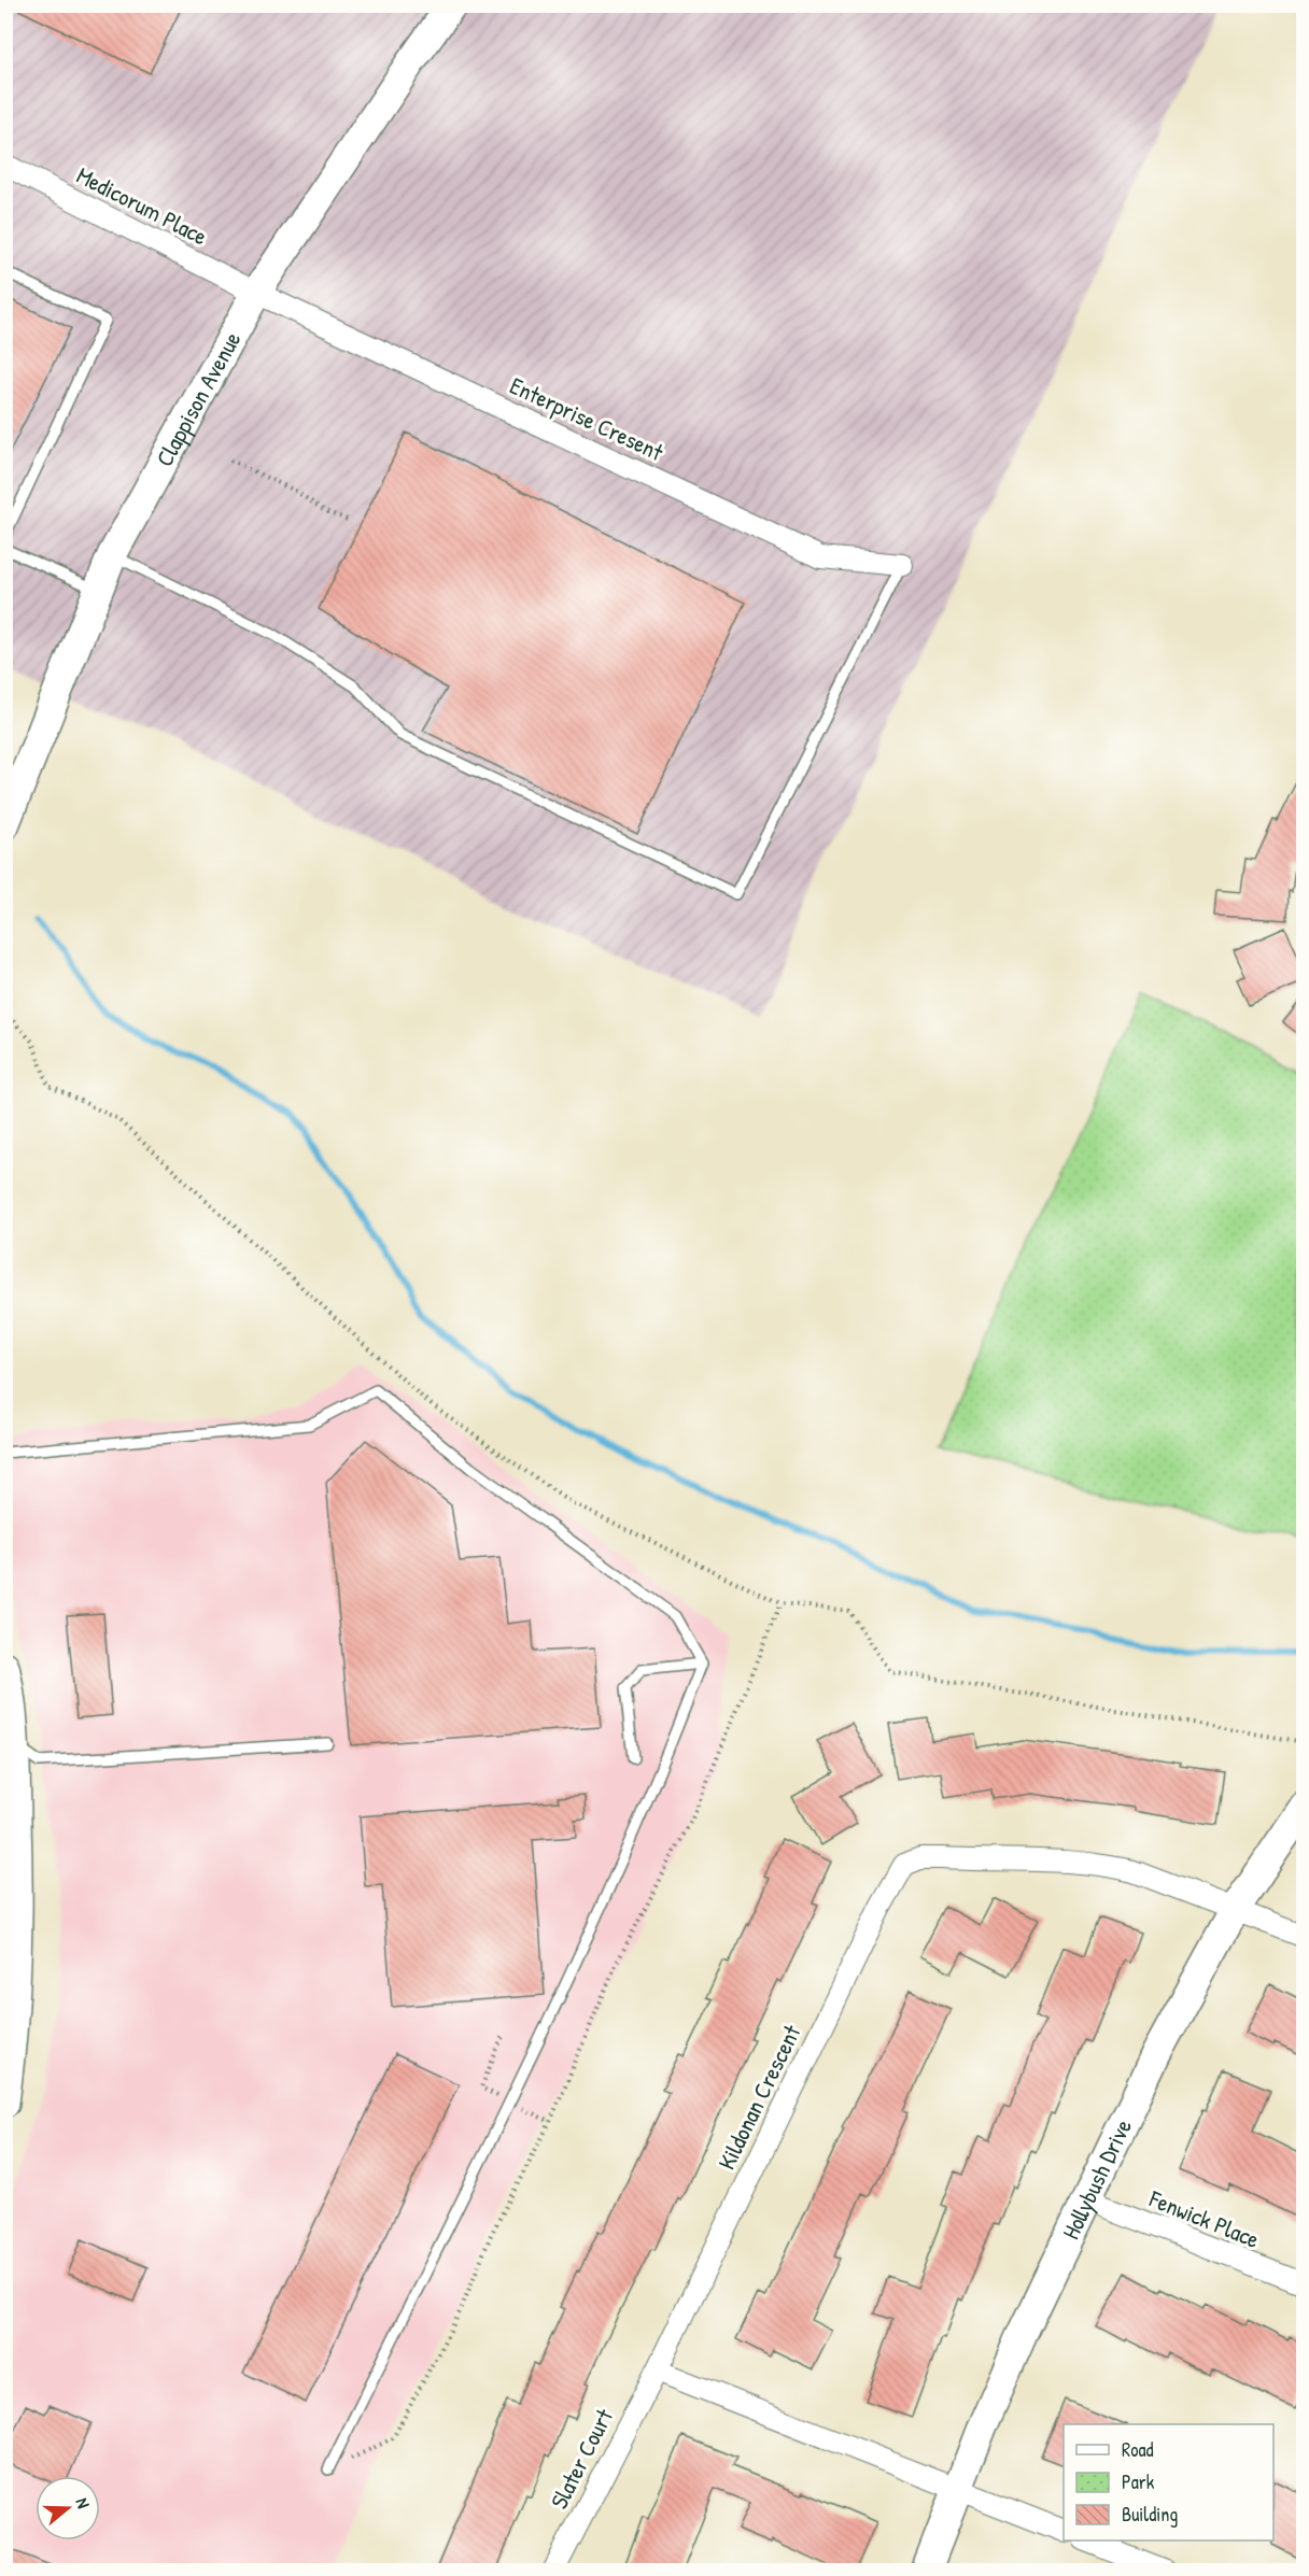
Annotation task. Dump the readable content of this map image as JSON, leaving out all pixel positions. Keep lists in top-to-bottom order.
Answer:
{
  "streets": {
    "main road": ["Clappison Avenue", "Hollybush Drive"],
    "street": [
      "Medicorum Place",
      "Enterprise Cresent",
      "Kildonan Crescent",
      "Fenwick Place",
      "Slater Court"
    ]
  },
  "crossings": [
    ["Medicorum Place", "Clappison Avenue"],
    ["Medicorum Place", "Enterprise Cresent"],
    ["Clappison Avenue", "Enterprise Cresent"],
    ["Kildonan Crescent", "Hollybush Drive"],
    ["Kildonan Crescent", "Slater Court"],
    ["Hollybush Drive", "Fenwick Place"]
  ],
  "legend": ["Road", "Park", "Building"],
  "north": "right"
}
